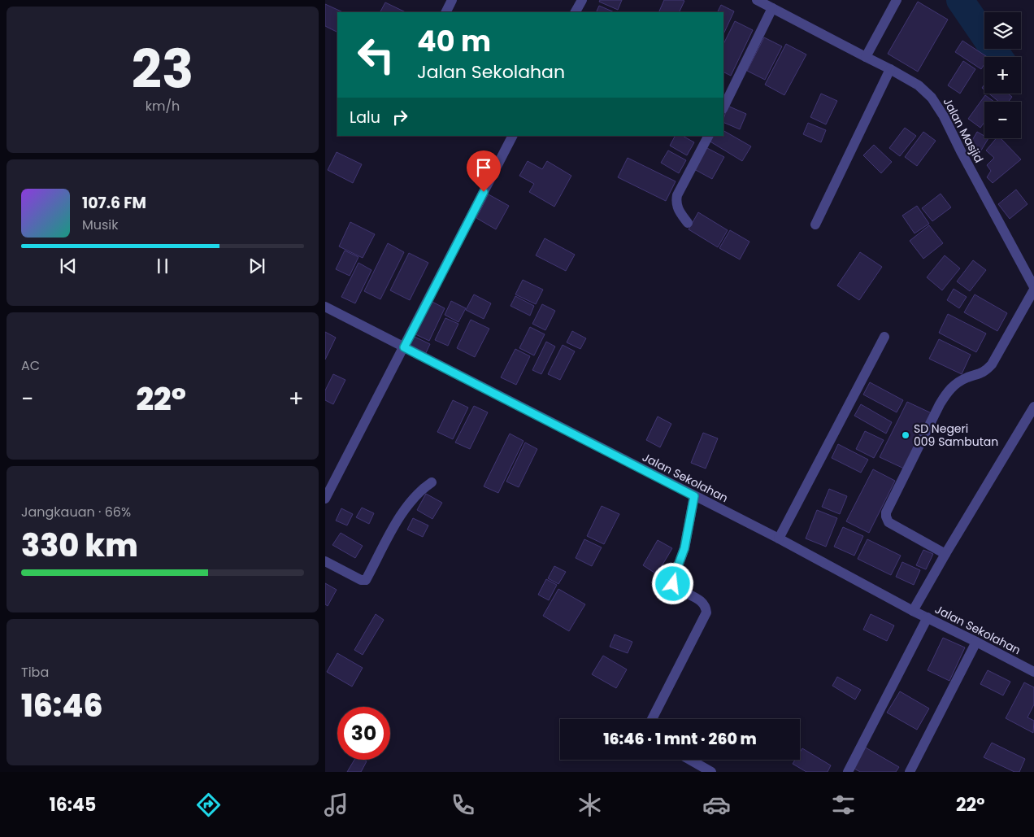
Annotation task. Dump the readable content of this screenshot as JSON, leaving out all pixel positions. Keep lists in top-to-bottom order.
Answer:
{
  "streets": {
    "street": ["Jalan Masjid", "Jalan Sekolahan"]
  },
  "places": ["SD Negeri 009 Sambutan"],
  "page": {
    "tile": [
      ["23", "km/h"],
      "AC",
      ["Jangkauan · 66%", "330 km"],
      ["Tiba", "16:46"]
    ],
    "map_buttons": ["+", "−"],
    "turn": ["40 m", "Jalan Sekolahan"],
    "then": "Lalu",
    "song": ["107.6 FM", "Musik"],
    "heat": ["−", "22°", "+"],
    "limit": "30",
    "trip": "16:46 · 1 mnt · 260 m",
    "tabs": ["16:45", "22°"]
  }
}
